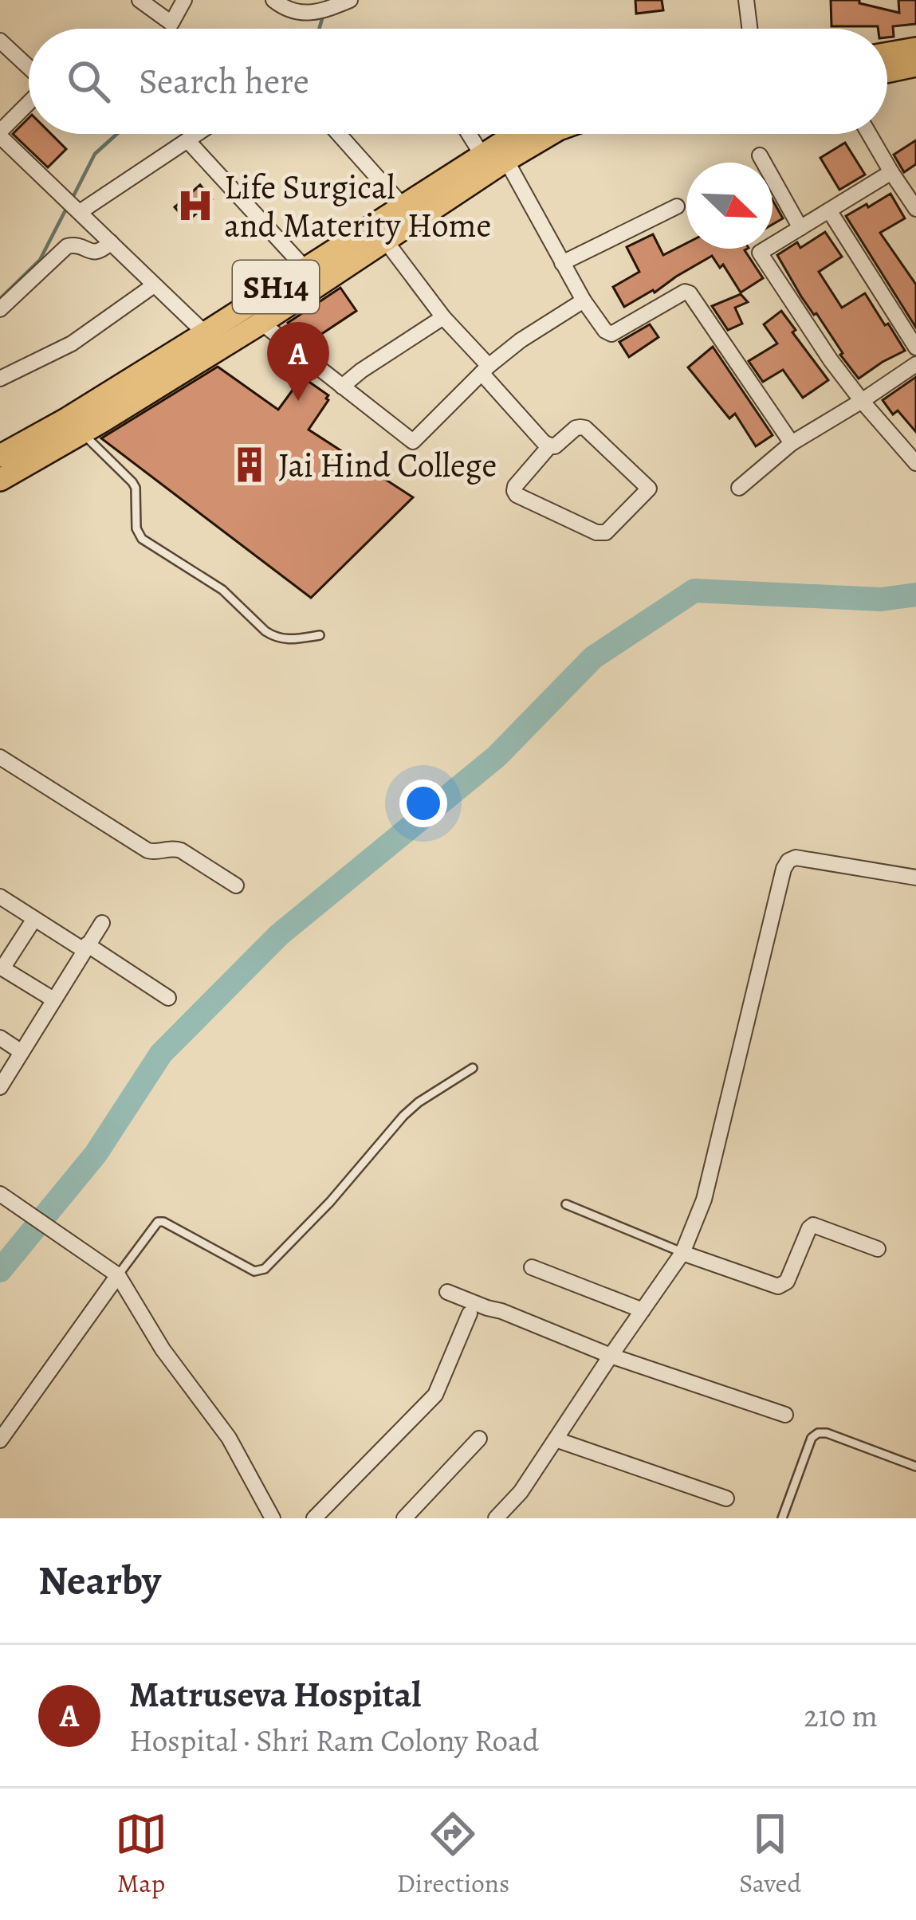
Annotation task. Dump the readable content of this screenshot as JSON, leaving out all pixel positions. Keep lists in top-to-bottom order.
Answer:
{
  "streets": {
    "main road": ["SH14"]
  },
  "places": {
    "hospital": ["Life Surgical and Materity Home"],
    "building": ["Jai Hind College"]
  },
  "north": "bottom right",
  "page": {
    "search": "Search here",
    "pins": "A",
    "heading": "Nearby",
    "list": [
      {
        "mark": "A",
        "name": "Matruseva Hospital",
        "note": "Hospital · Shri Ram Colony Road",
        "value": "210 m"
      }
    ],
    "nav": ["Map", "Directions", "Saved"]
  }
}
